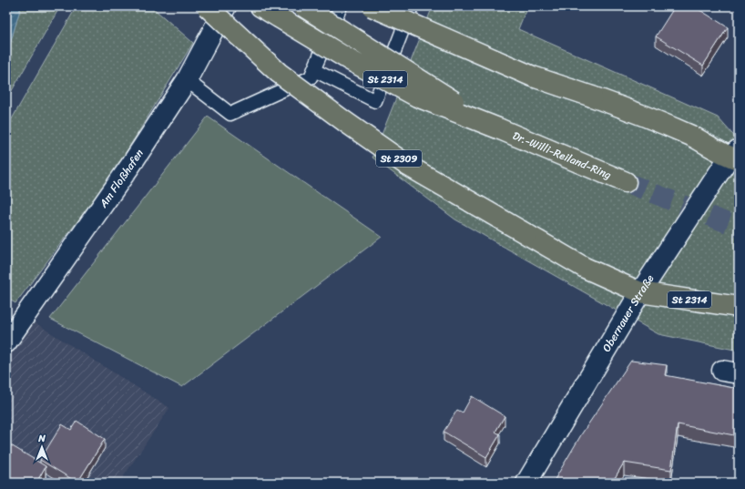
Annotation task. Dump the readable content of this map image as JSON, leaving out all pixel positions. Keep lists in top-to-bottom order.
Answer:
{
  "streets": {
    "highway": ["St 2314", "Dr.-Willi-Reiland-Ring", "St 2309"],
    "street": ["Am Floßhafen", "Obernauer Straße"]
  },
  "crossings": [
    ["St 2314", "St 2309"],
    ["St 2314", "Obernauer Straße"],
    ["St 2309", "Obernauer Straße"]
  ],
  "north": "top"
}
